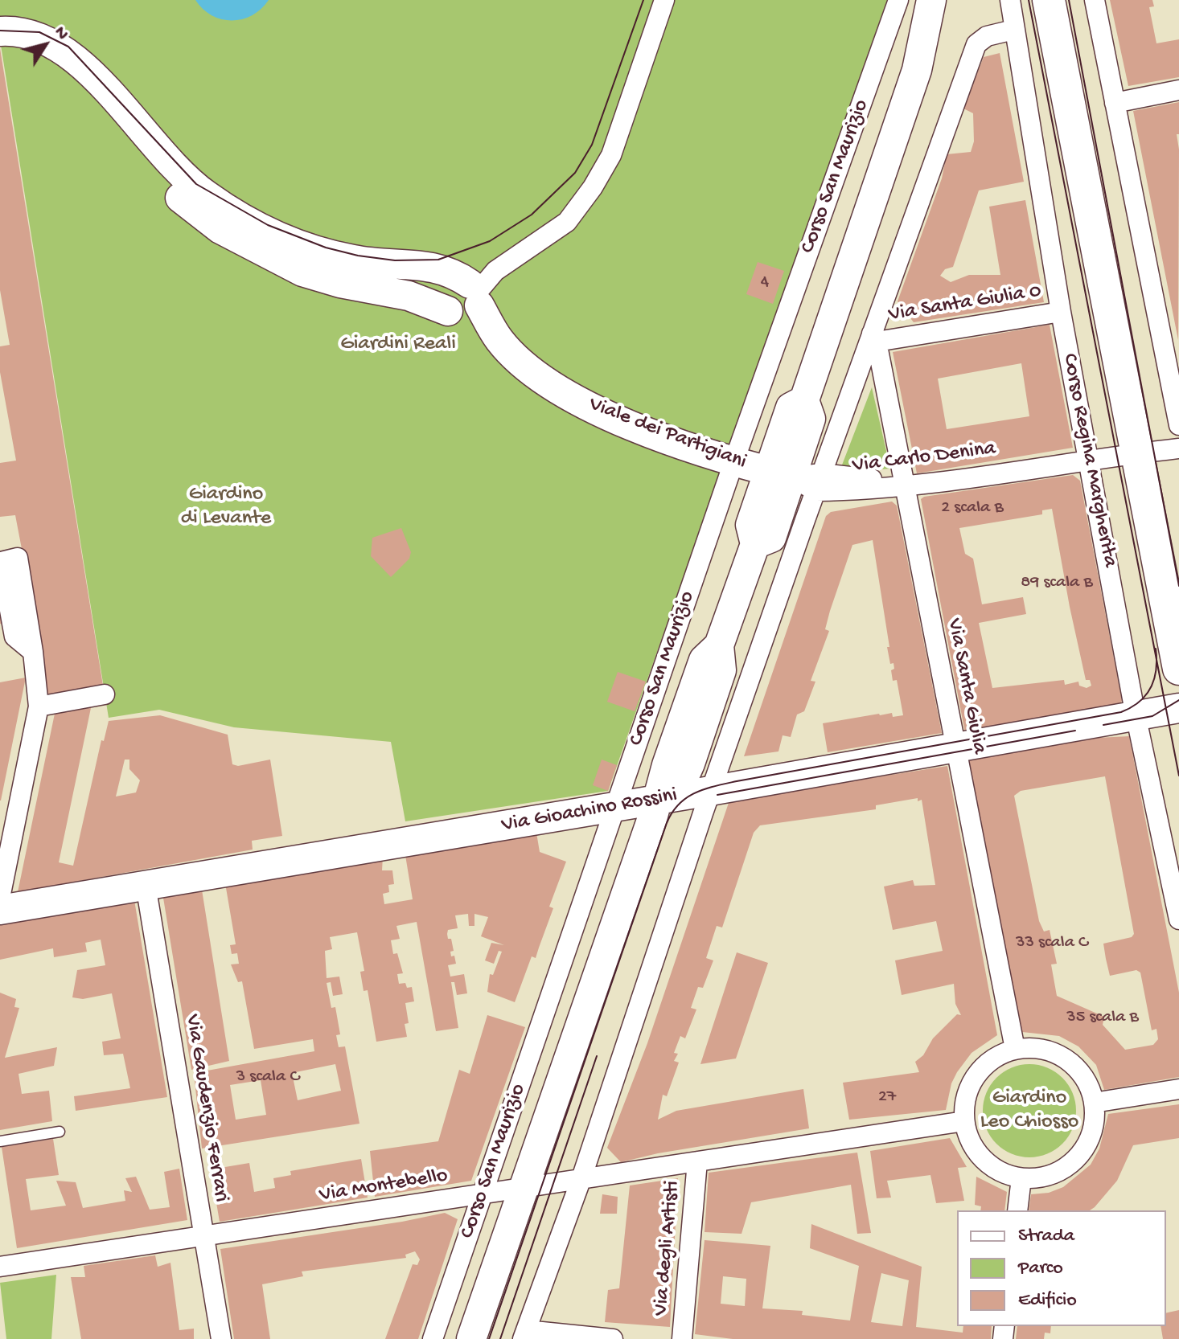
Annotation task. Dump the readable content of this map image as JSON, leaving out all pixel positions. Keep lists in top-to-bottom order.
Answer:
{
  "streets": {
    "street": [
      "Corso San Maurizio",
      "Via Santa Giulia 0",
      "Viale dei Partigiani",
      "Via Carlo Denina",
      "Corso Regina Margherita",
      "Via Santa Giulia",
      "Via Gioachino Rossini",
      "Via Gaudenzio Ferrari",
      "Via Montebello",
      "Via degli Artisti"
    ]
  },
  "crossings": [
    ["Corso San Maurizio", "Via Santa Giulia 0"],
    ["Corso San Maurizio", "Viale dei Partigiani"],
    ["Corso San Maurizio", "Via Carlo Denina"],
    ["Corso San Maurizio", "Corso Regina Margherita"],
    ["Corso San Maurizio", "Via Santa Giulia"],
    ["Corso San Maurizio", "Via Gioachino Rossini"],
    ["Corso San Maurizio", "Via Montebello"],
    ["Via Santa Giulia 0", "Corso Regina Margherita"],
    ["Via Santa Giulia 0", "Via Santa Giulia"],
    ["Viale dei Partigiani", "Via Carlo Denina"],
    ["Via Carlo Denina", "Corso Regina Margherita"],
    ["Via Carlo Denina", "Via Santa Giulia"],
    ["Corso Regina Margherita", "Via Gioachino Rossini"],
    ["Via Santa Giulia", "Via Gioachino Rossini"],
    ["Via Santa Giulia", "Via Montebello"],
    ["Via Gioachino Rossini", "Via Gaudenzio Ferrari"],
    ["Via Gaudenzio Ferrari", "Via Montebello"],
    ["Via Montebello", "Via degli Artisti"]
  ],
  "parks": ["Giardini Reali", "Giardino di Levante", "Giardino Leo Chiosso"],
  "house_numbers": [
    "4",
    "2 scala B",
    "89 scala B",
    "33 scala C",
    "35 scala B",
    "3 scala C",
    "27"
  ],
  "legend": ["Strada", "Parco", "Edificio"],
  "north": "top right"
}
